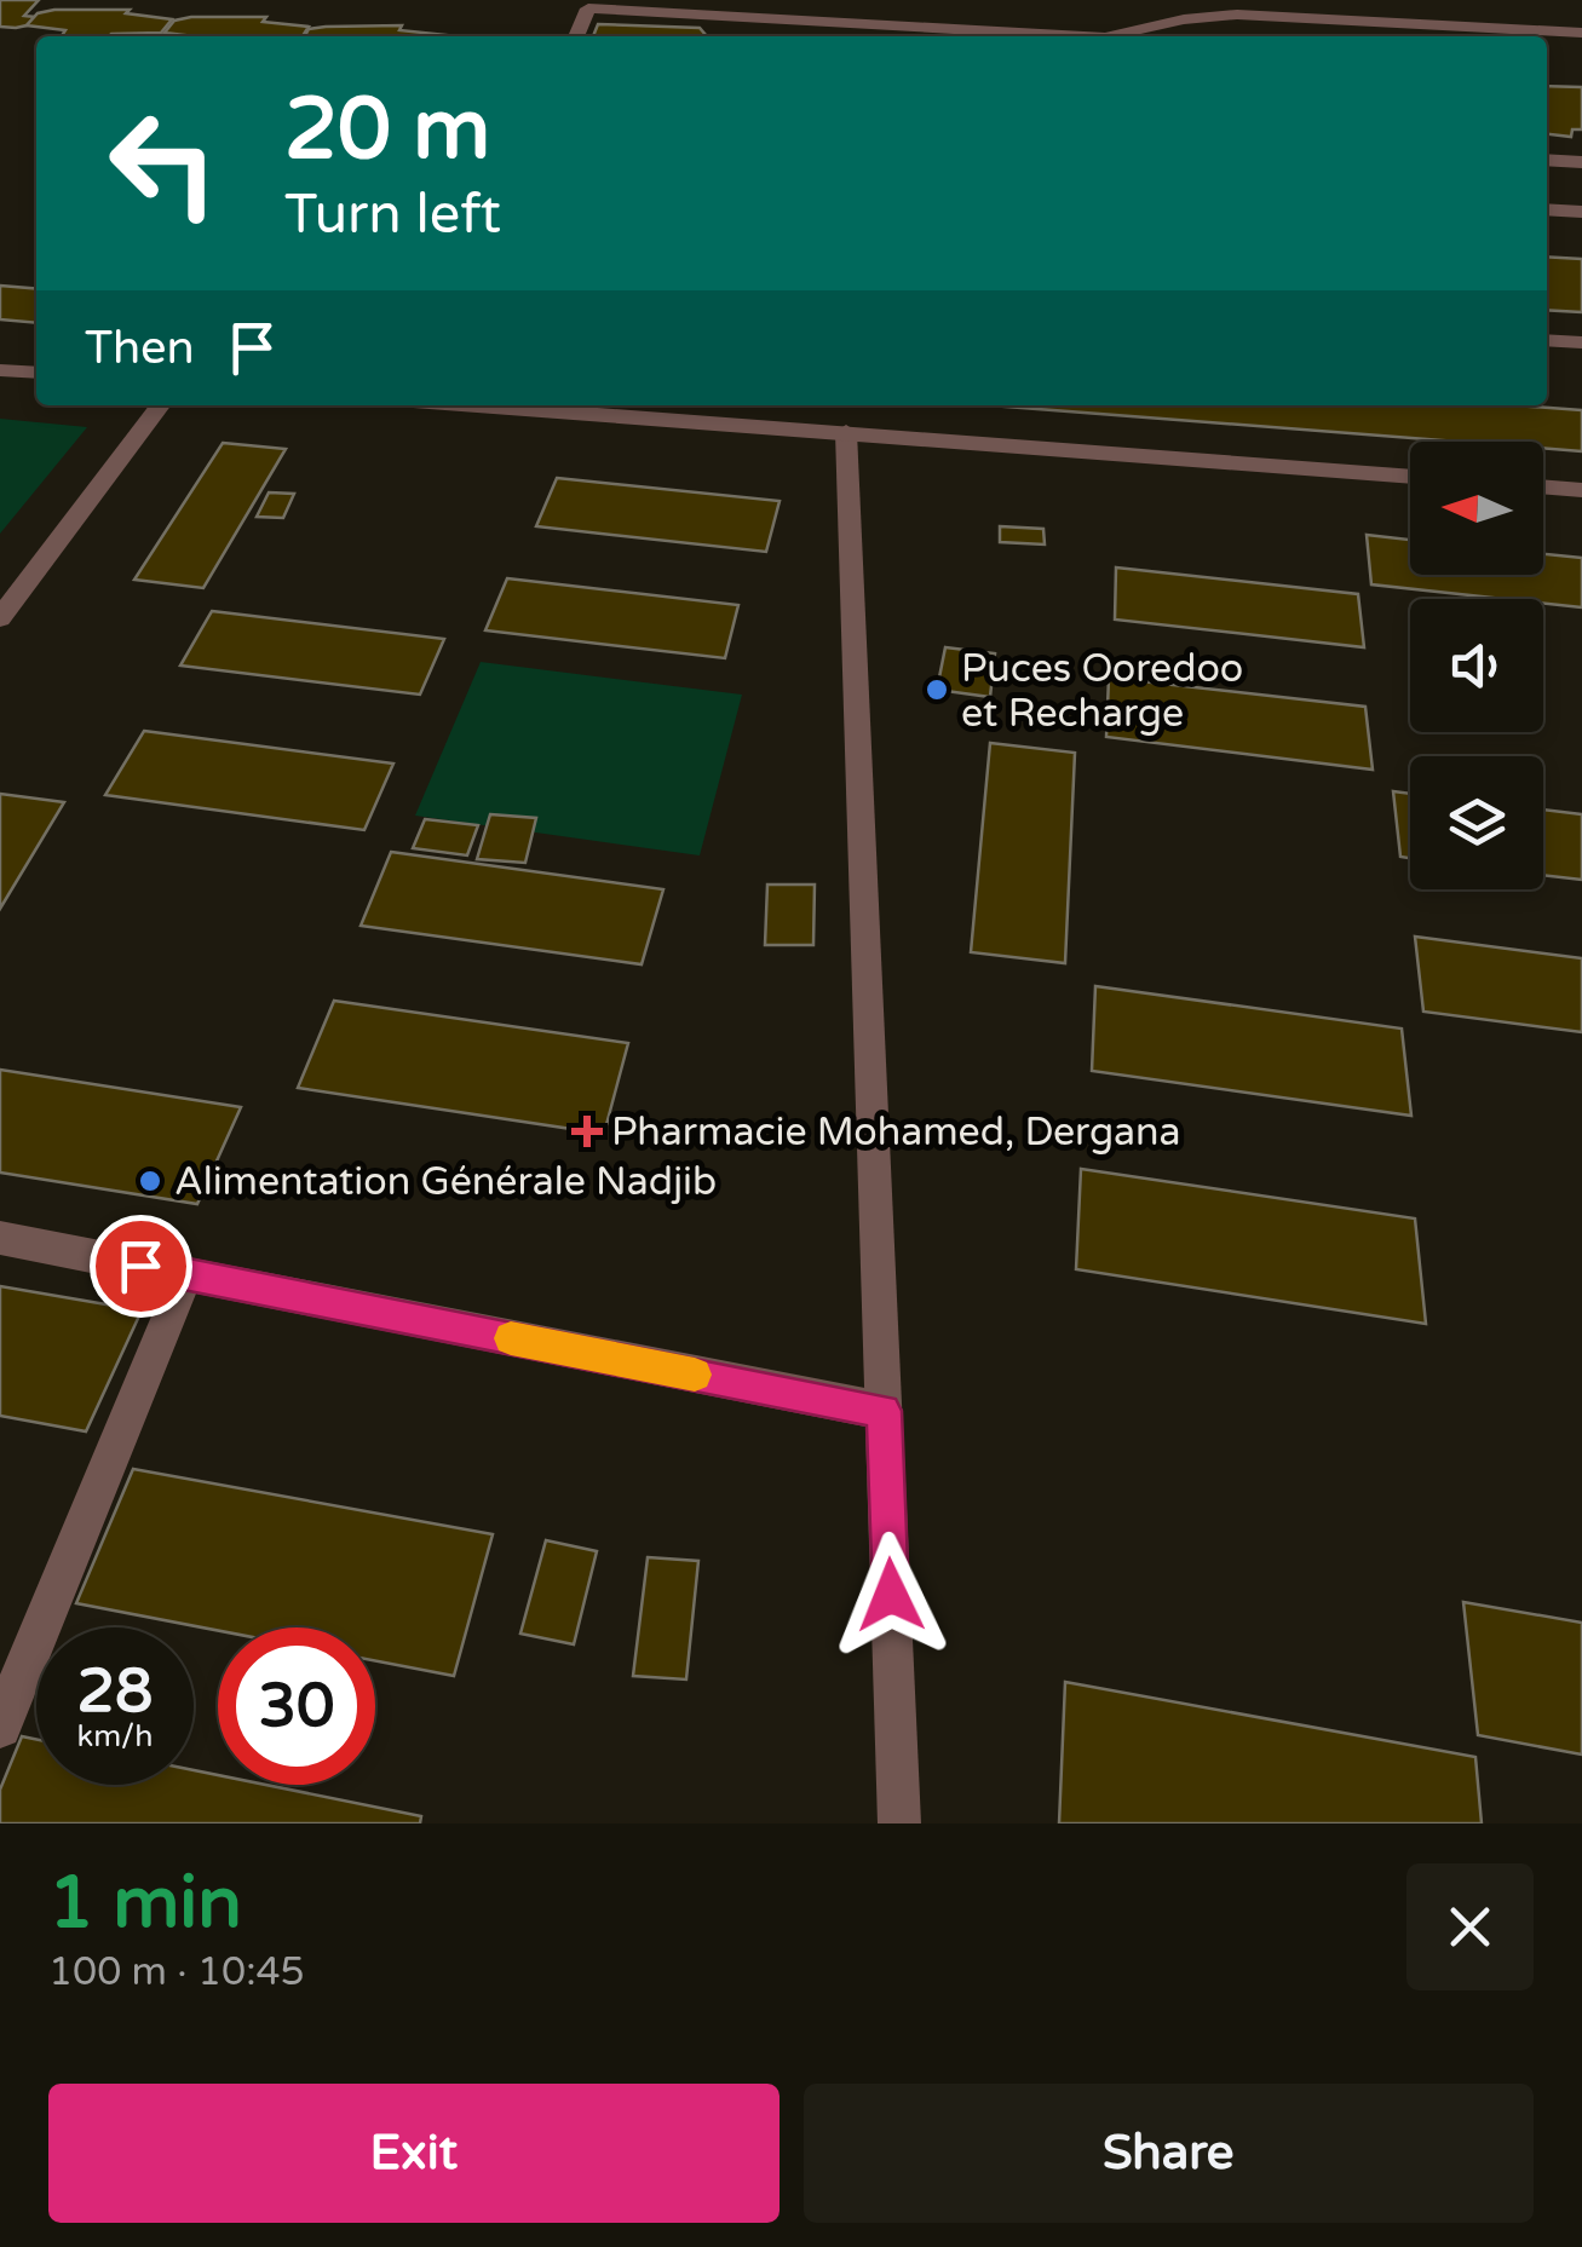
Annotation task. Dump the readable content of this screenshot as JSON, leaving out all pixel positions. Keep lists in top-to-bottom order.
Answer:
{
  "places": {
    "other": ["Puces Ooredoo et Recharge", "Alimentation Générale Nadjib"],
    "health": ["Pharmacie Mohamed, Dergana"]
  },
  "north": "left",
  "page": {
    "turn": ["20 m", "Turn left"],
    "then": "Then",
    "speed": "28 km/h",
    "limit": "30",
    "heading": ["1 min", "100 m · 10:45"],
    "buttons": ["Exit", "Share"]
  }
}
